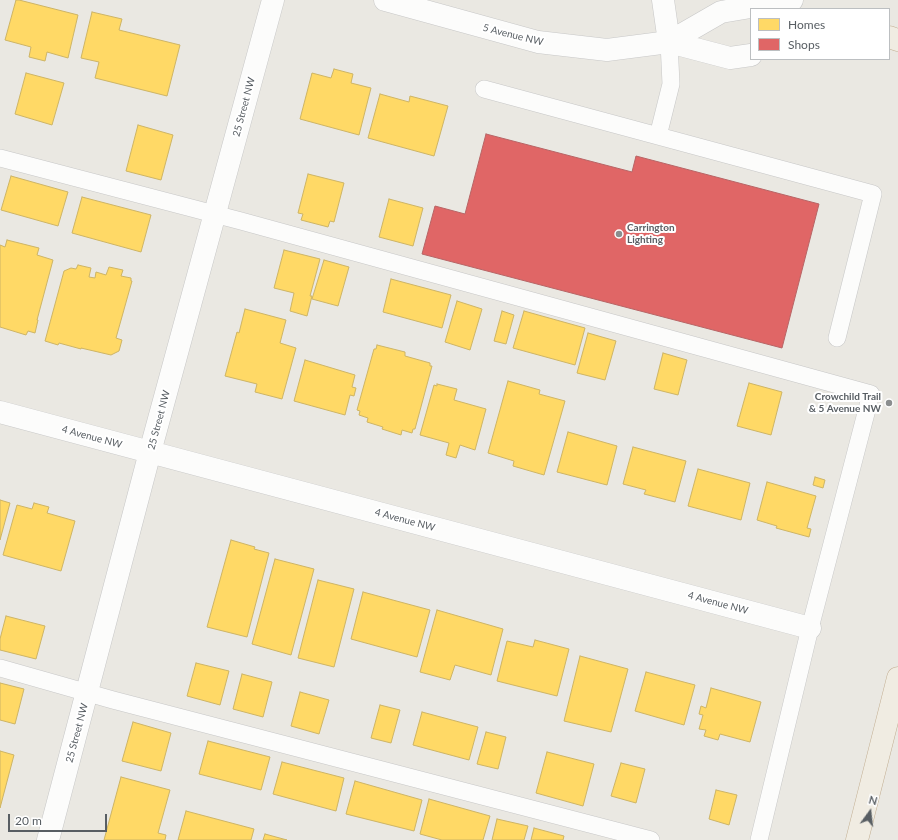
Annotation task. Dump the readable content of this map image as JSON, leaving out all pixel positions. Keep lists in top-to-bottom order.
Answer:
{
  "streets": {
    "street": ["5 Avenue NW", "25 Street NW", "4 Avenue NW"]
  },
  "crossings": [
    ["25 Street NW", "4 Avenue NW"]
  ],
  "places": ["Carrington Lighting", "Crowchild Trail & 5 Avenue NW"],
  "legend": ["Homes", "Shops"],
  "scale_bar": "20 m",
  "north": "top"
}
